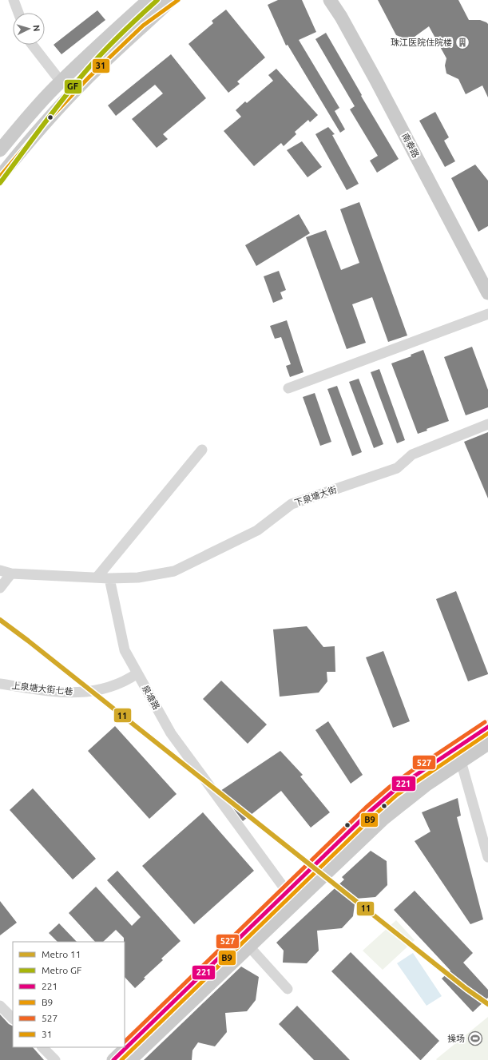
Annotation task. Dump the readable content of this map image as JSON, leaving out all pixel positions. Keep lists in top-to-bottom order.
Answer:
{
  "streets": {
    "main road": ["南泰路"],
    "street": ["下泉塘大街", "上泉塘大街七巷", "泉塘路"]
  },
  "crossings": [
    ["下泉塘大街", "泉塘路"],
    ["上泉塘大街七巷", "泉塘路"]
  ],
  "places": {
    "building": ["珠江医院住院楼"],
    "sports": ["操场"]
  },
  "lines": [
    "metro line GF",
    "transit line 31",
    "metro line 11",
    "transit line 527",
    "transit line 221",
    "transit line B9"
  ],
  "legend": [
    "Metro 11",
    "Metro GF",
    "221",
    "B9",
    "527",
    "31"
  ],
  "north": "right"
}
